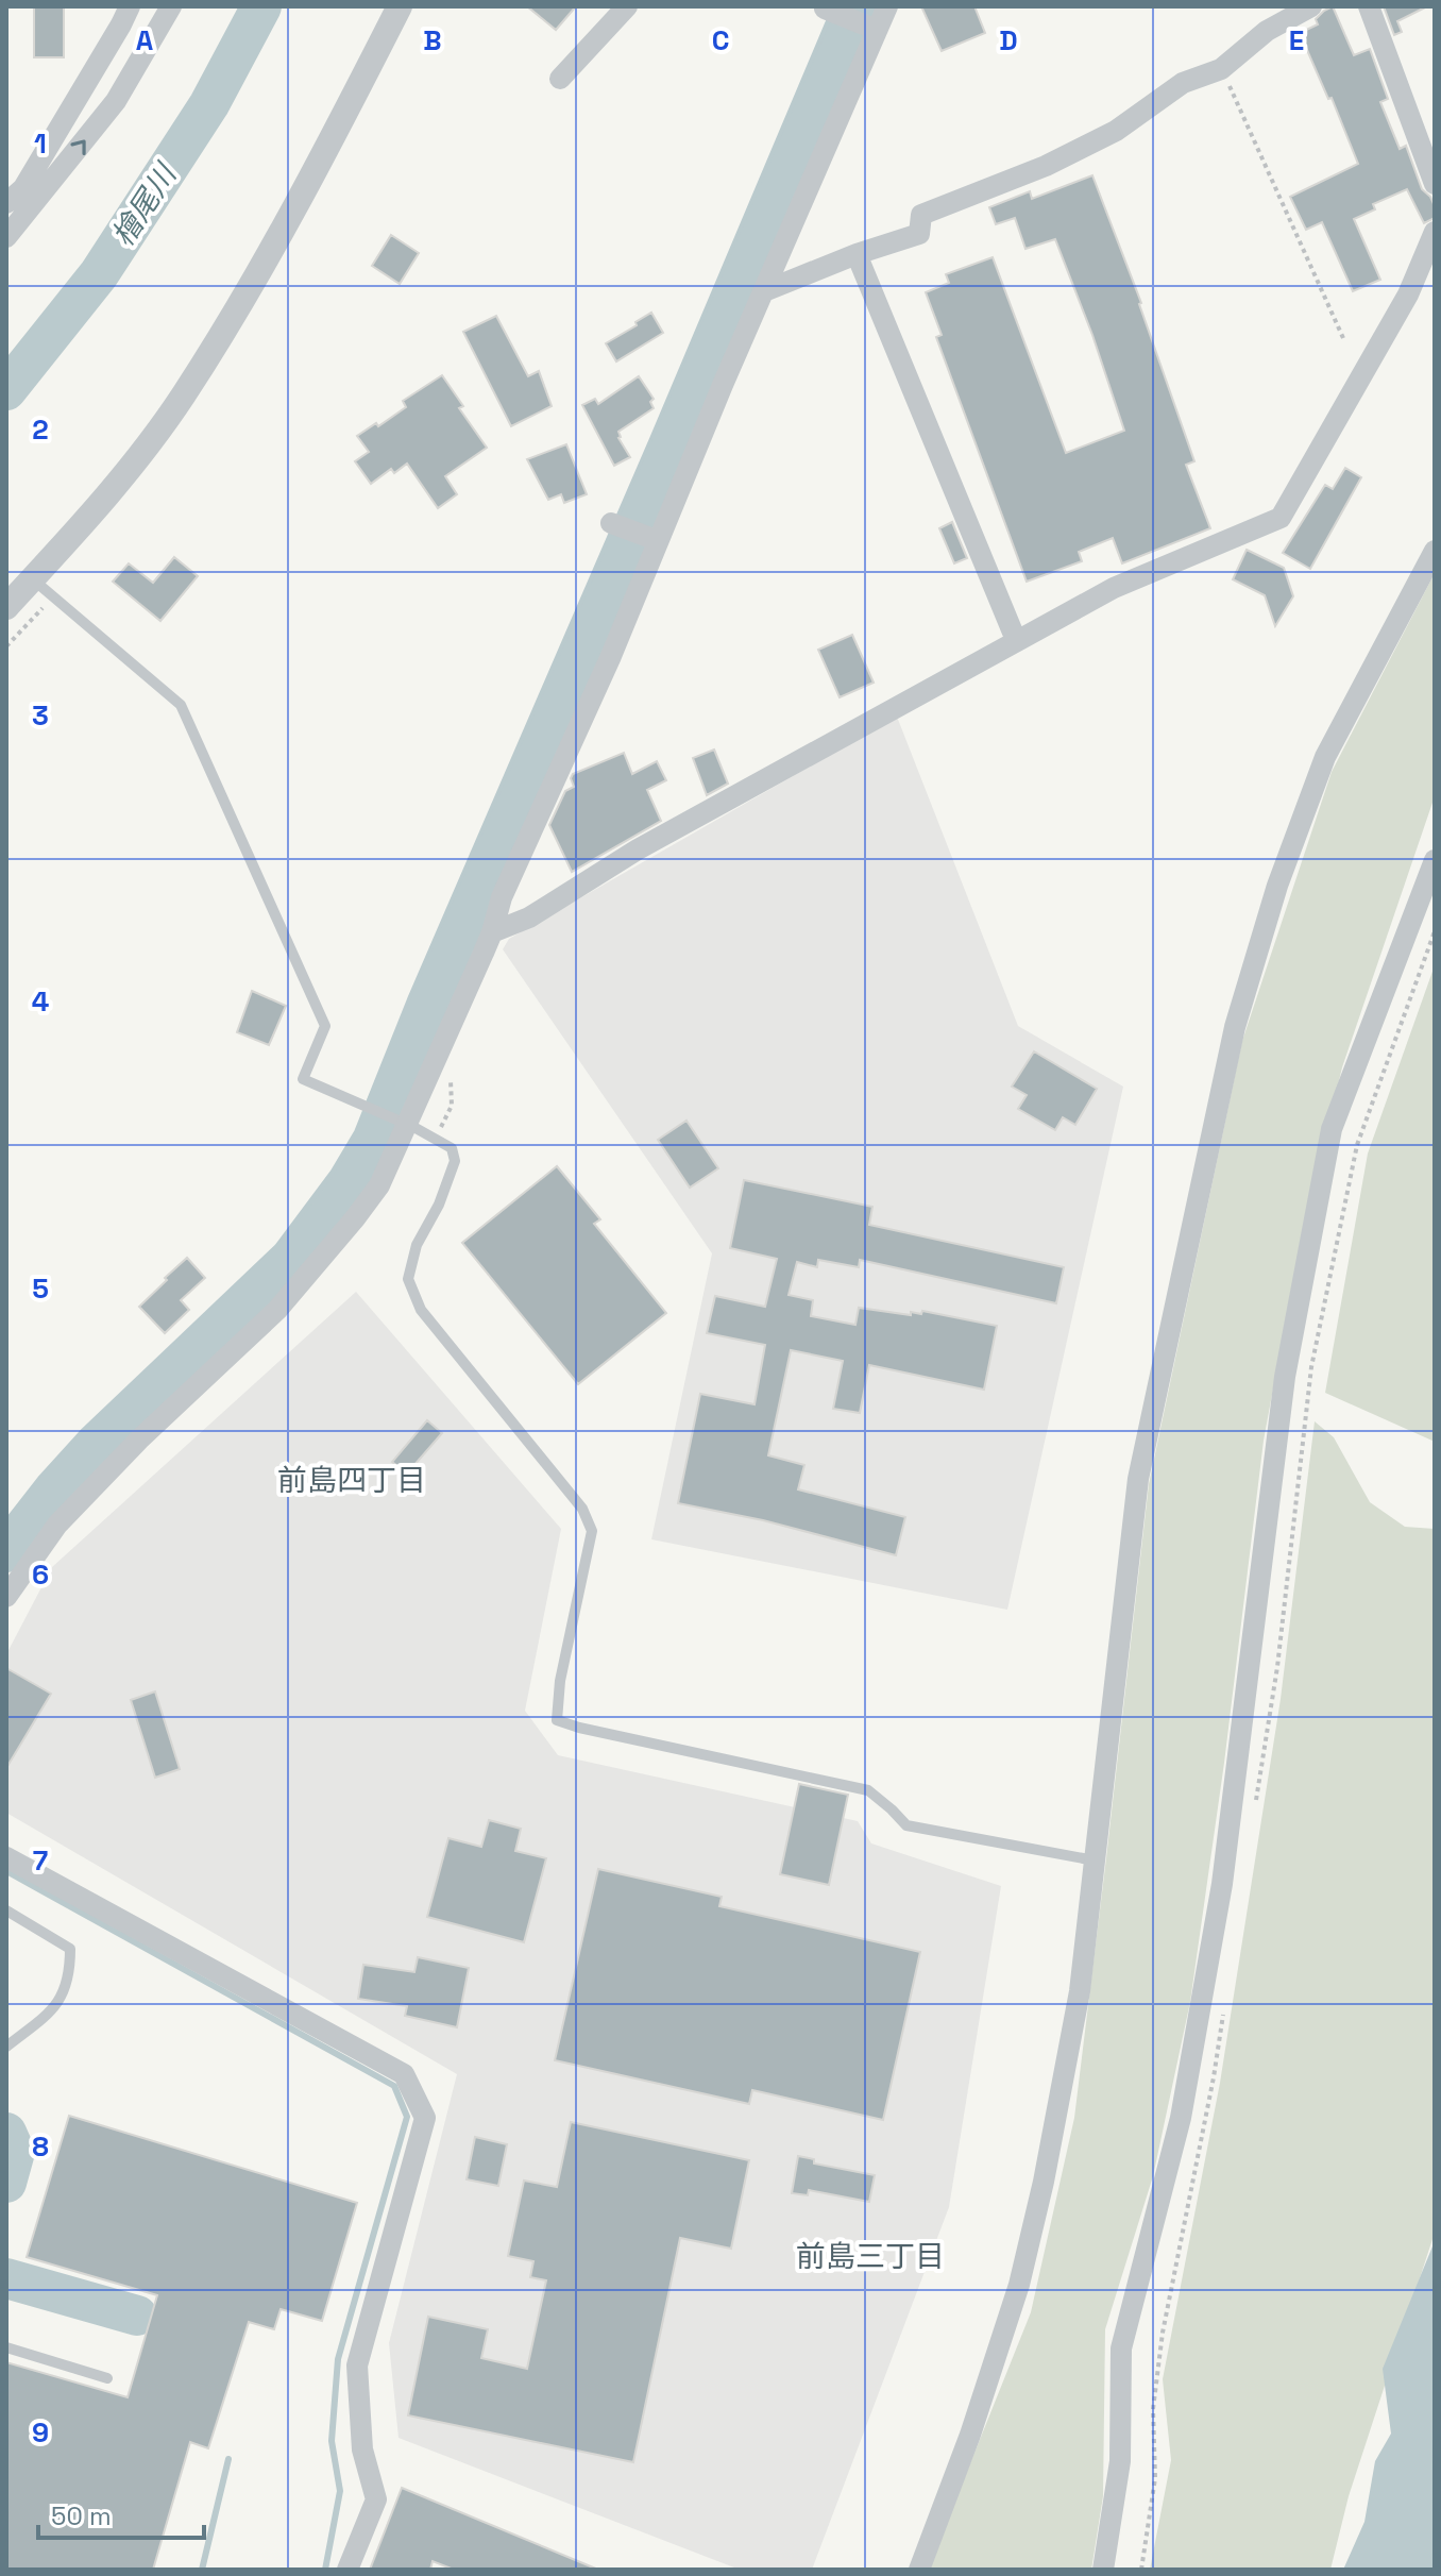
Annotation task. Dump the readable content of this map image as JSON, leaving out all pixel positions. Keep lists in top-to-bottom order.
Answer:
{
  "districts": ["前島四丁目", "前島三丁目"],
  "water": ["檜尾川"],
  "scale_bar": "50 m",
  "grid": {
    "columns": [
      "A",
      "B",
      "C",
      "D",
      "E"
    ],
    "rows": [
      "1",
      "2",
      "3",
      "4",
      "5",
      "6",
      "7",
      "8",
      "9"
    ]
  }
}
